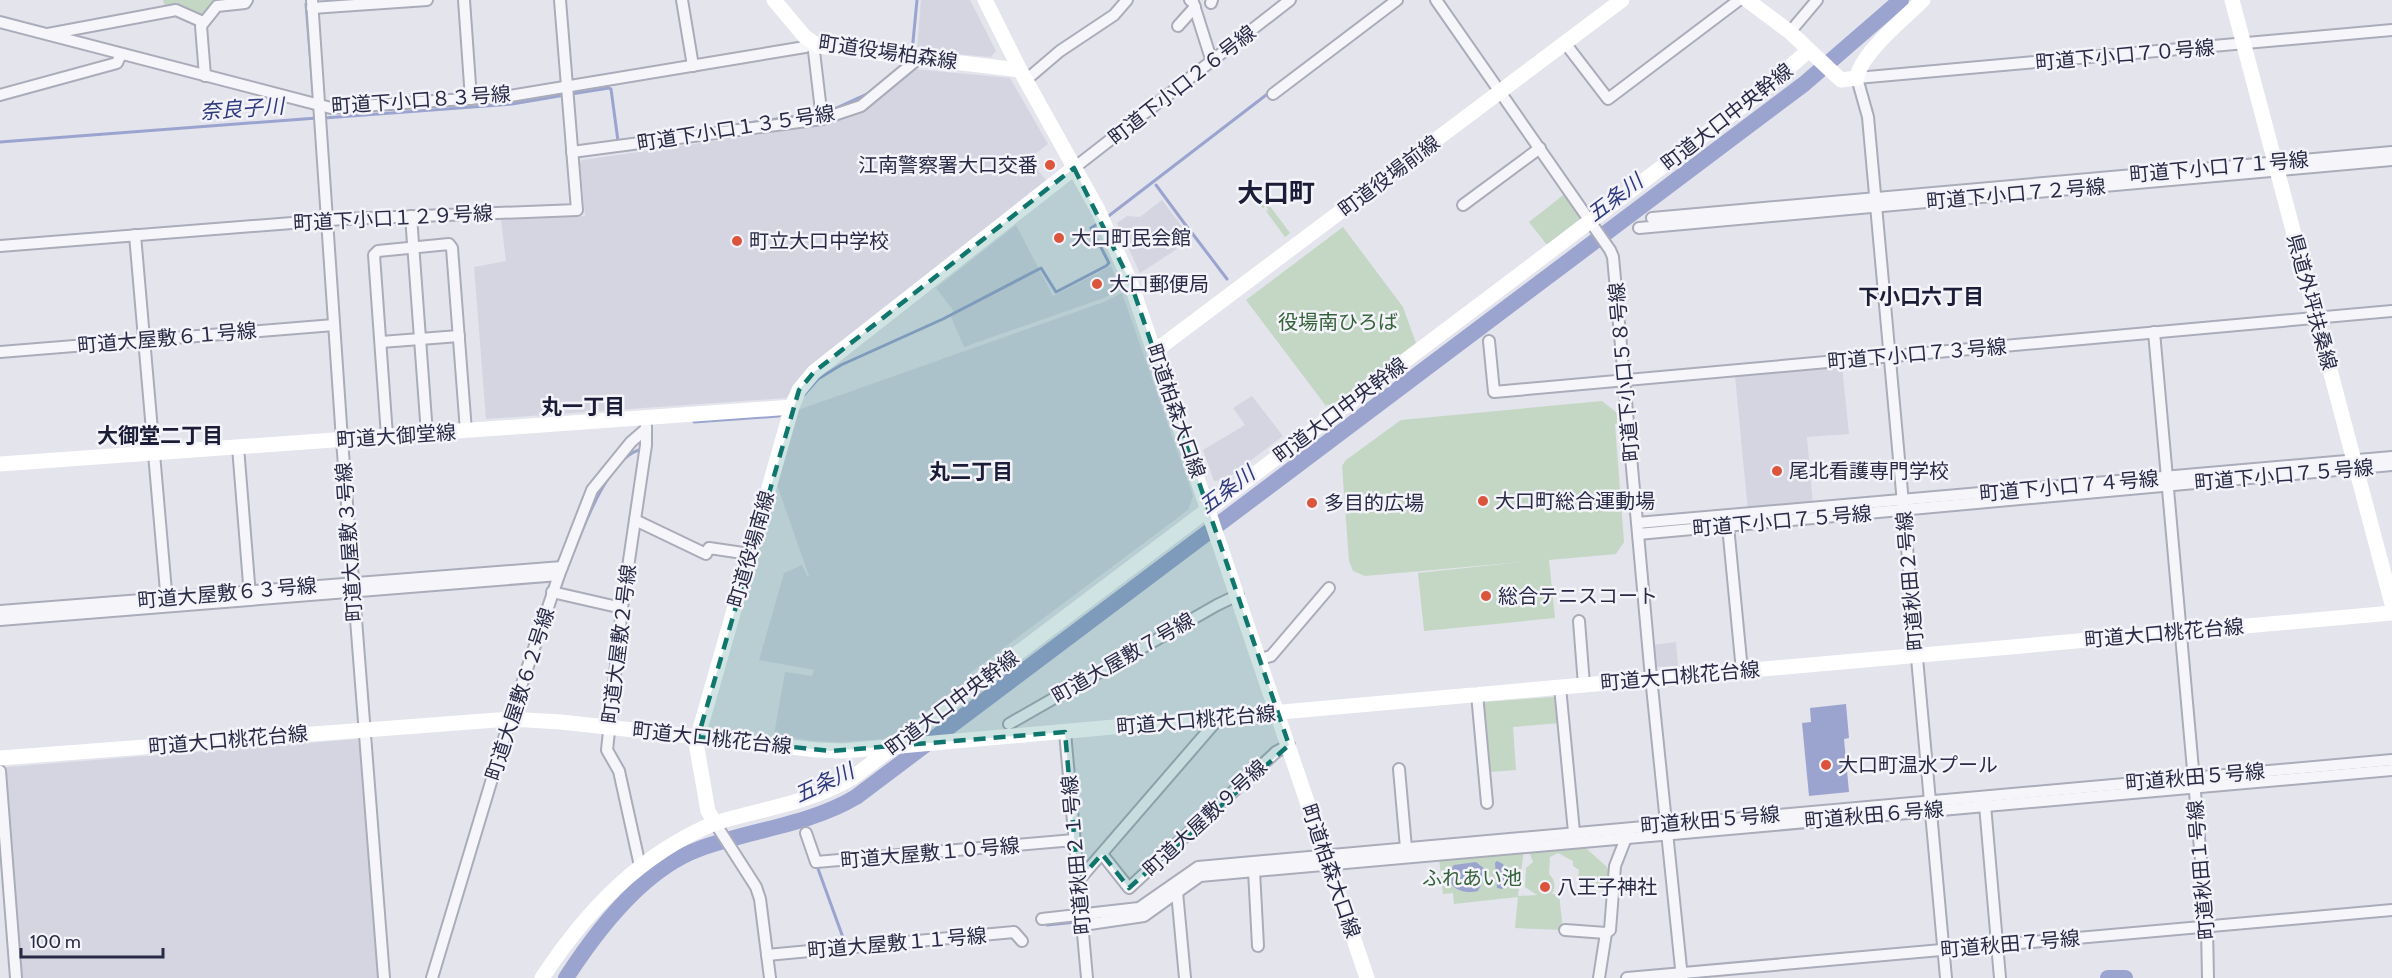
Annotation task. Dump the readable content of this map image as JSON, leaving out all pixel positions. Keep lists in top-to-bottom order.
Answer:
{
  "streets": {
    "street": [
      "町道役場柏森線",
      "町道下小口７０号線",
      "町道下小口２６号線",
      "町道下小口８３号線",
      "町道大口中央幹線",
      "町道下小口１３５号線",
      "町道下小口７１号線",
      "町道役場前線",
      "町道下小口７２号線",
      "町道下小口１２９号線",
      "県道外坪扶桑線",
      "町道大屋敷６１号線",
      "町道下小口７３号線",
      "町道下小口５８号線",
      "町道柏森大口線",
      "町道大御堂線",
      "町道下小口７５号線",
      "町道大屋敷３号線",
      "町道役場南線",
      "町道秋田２号線",
      "町道大屋敷６３号線",
      "町道大口桃花台線",
      "町道大屋敷２号線",
      "町道大屋敷７号線",
      "町道大屋敷６２号線",
      "町道秋田５号線",
      "町道秋田６号線",
      "町道大屋敷９号線",
      "町道大屋敷１０号線",
      "町道秋田２１号線",
      "町道秋田１号線",
      "町道大屋敷１１号線",
      "町道秋田７号線"
    ]
  },
  "crossings": [
    ["町道役場柏森線", "町道下小口８３号線"],
    ["町道役場柏森線", "町道下小口１３５号線"],
    ["町道役場柏森線", "町道柏森大口線"],
    ["町道下小口７０号線", "町道大口中央幹線"],
    ["町道下小口７０号線", "県道外坪扶桑線"],
    ["町道下小口７０号線", "町道秋田２号線"],
    ["町道下小口２６号線", "町道柏森大口線"],
    ["町道下小口２６号線", "町道役場南線"],
    ["町道下小口８３号線", "町道下小口１２９号線"],
    ["町道下小口８３号線", "町道大屋敷３号線"],
    ["町道大口中央幹線", "町道下小口５８号線"],
    ["町道大口中央幹線", "町道柏森大口線"],
    ["町道大口中央幹線", "町道役場南線"],
    ["町道大口中央幹線", "町道秋田２号線"],
    ["町道大口中央幹線", "町道大口桃花台線"],
    ["町道下小口１３５号線", "町道下小口１２９号線"],
    ["町道下小口７１号線", "町道下小口７２号線"],
    ["町道下小口７１号線", "県道外坪扶桑線"],
    ["町道役場前線", "町道下小口５８号線"],
    ["町道役場前線", "町道柏森大口線"],
    ["町道下小口７２号線", "県道外坪扶桑線"],
    ["町道下小口７２号線", "町道秋田２号線"],
    ["町道下小口１２９号線", "町道大屋敷３号線"],
    ["県道外坪扶桑線", "町道下小口７３号線"],
    ["県道外坪扶桑線", "町道下小口７５号線"],
    ["町道大屋敷６１号線", "町道大屋敷３号線"],
    ["町道下小口７３号線", "町道下小口５８号線"],
    ["町道下小口７３号線", "町道秋田２号線"],
    ["町道下小口７３号線", "町道秋田１号線"],
    ["町道下小口５８号線", "町道下小口７５号線"],
    ["町道下小口５８号線", "町道大口桃花台線"],
    ["町道下小口５８号線", "町道秋田５号線"],
    ["町道下小口５８号線", "町道秋田６号線"],
    ["町道下小口５８号線", "町道秋田７号線"],
    ["町道柏森大口線", "町道役場南線"],
    ["町道柏森大口線", "町道大口桃花台線"],
    ["町道柏森大口線", "町道大屋敷７号線"],
    ["町道柏森大口線", "町道秋田５号線"],
    ["町道柏森大口線", "町道秋田６号線"],
    ["町道柏森大口線", "町道大屋敷９号線"],
    ["町道大御堂線", "町道大屋敷３号線"],
    ["町道大御堂線", "町道役場南線"],
    ["町道大御堂線", "町道大屋敷２号線"],
    ["町道大御堂線", "町道大屋敷６２号線"],
    ["町道下小口７５号線", "町道秋田２号線"],
    ["町道下小口７５号線", "町道秋田１号線"],
    ["町道大屋敷３号線", "町道大屋敷６３号線"],
    ["町道大屋敷３号線", "町道大口桃花台線"],
    ["町道役場南線", "町道大口桃花台線"],
    ["町道秋田２号線", "町道大口桃花台線"],
    ["町道秋田２号線", "町道秋田５号線"],
    ["町道秋田２号線", "町道秋田６号線"],
    ["町道秋田２号線", "町道秋田７号線"],
    ["町道大屋敷６３号線", "町道大屋敷６２号線"],
    ["町道大口桃花台線", "町道大屋敷２号線"],
    ["町道大口桃花台線", "町道大屋敷６２号線"],
    ["町道大口桃花台線", "町道秋田２１号線"],
    ["町道大口桃花台線", "町道秋田１号線"],
    ["町道大屋敷２号線", "町道大屋敷６２号線"],
    ["町道秋田５号線", "町道秋田６号線"],
    ["町道秋田５号線", "町道秋田２１号線"],
    ["町道秋田５号線", "町道秋田１号線"],
    ["町道秋田６号線", "町道秋田２１号線"],
    ["町道秋田６号線", "町道秋田１号線"],
    ["町道大屋敷１０号線", "町道秋田２１号線"],
    ["町道秋田１号線", "町道秋田７号線"]
  ],
  "districts": [
    "大口町",
    "下小口六丁目",
    "丸一丁目",
    "大御堂二丁目",
    "丸二丁目"
  ],
  "water": ["奈良子川", "五条川"],
  "parks": ["役場南ひろば", "ふれあい池"],
  "places": [
    "江南警察署大口交番",
    "大口町民会館",
    "町立大口中学校",
    "大口郵便局",
    "尾北看護専門学校",
    "大口町総合運動場",
    "多目的広場",
    "総合テニスコート",
    "大口町温水プール",
    "八王子神社"
  ],
  "scale_bar": "100 m"
}
